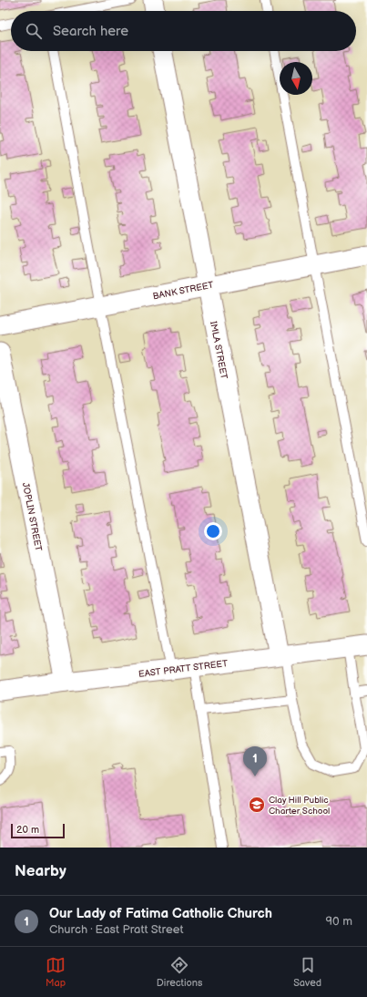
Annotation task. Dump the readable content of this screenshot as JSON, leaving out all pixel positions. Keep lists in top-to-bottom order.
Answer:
{
  "streets": {
    "street": [
      "BANK STREET",
      "IMLA STREET",
      "JOPLIN STREET",
      "EAST PRATT STREET"
    ]
  },
  "crossings": [
    ["BANK STREET", "IMLA STREET"],
    ["IMLA STREET", "EAST PRATT STREET"],
    ["JOPLIN STREET", "EAST PRATT STREET"]
  ],
  "places": {
    "school or university": ["Clay Hill Public Charter School"]
  },
  "scale_bar": "20 m",
  "north": "bottom",
  "page": {
    "search": "Search here",
    "pins": "1",
    "scale": "20 m",
    "heading": "Nearby",
    "list": [
      {
        "mark": "1",
        "name": "Our Lady of Fatima Catholic Church",
        "note": "Church · East Pratt Street",
        "value": "90 m"
      }
    ],
    "nav": ["Map", "Directions", "Saved"]
  }
}
